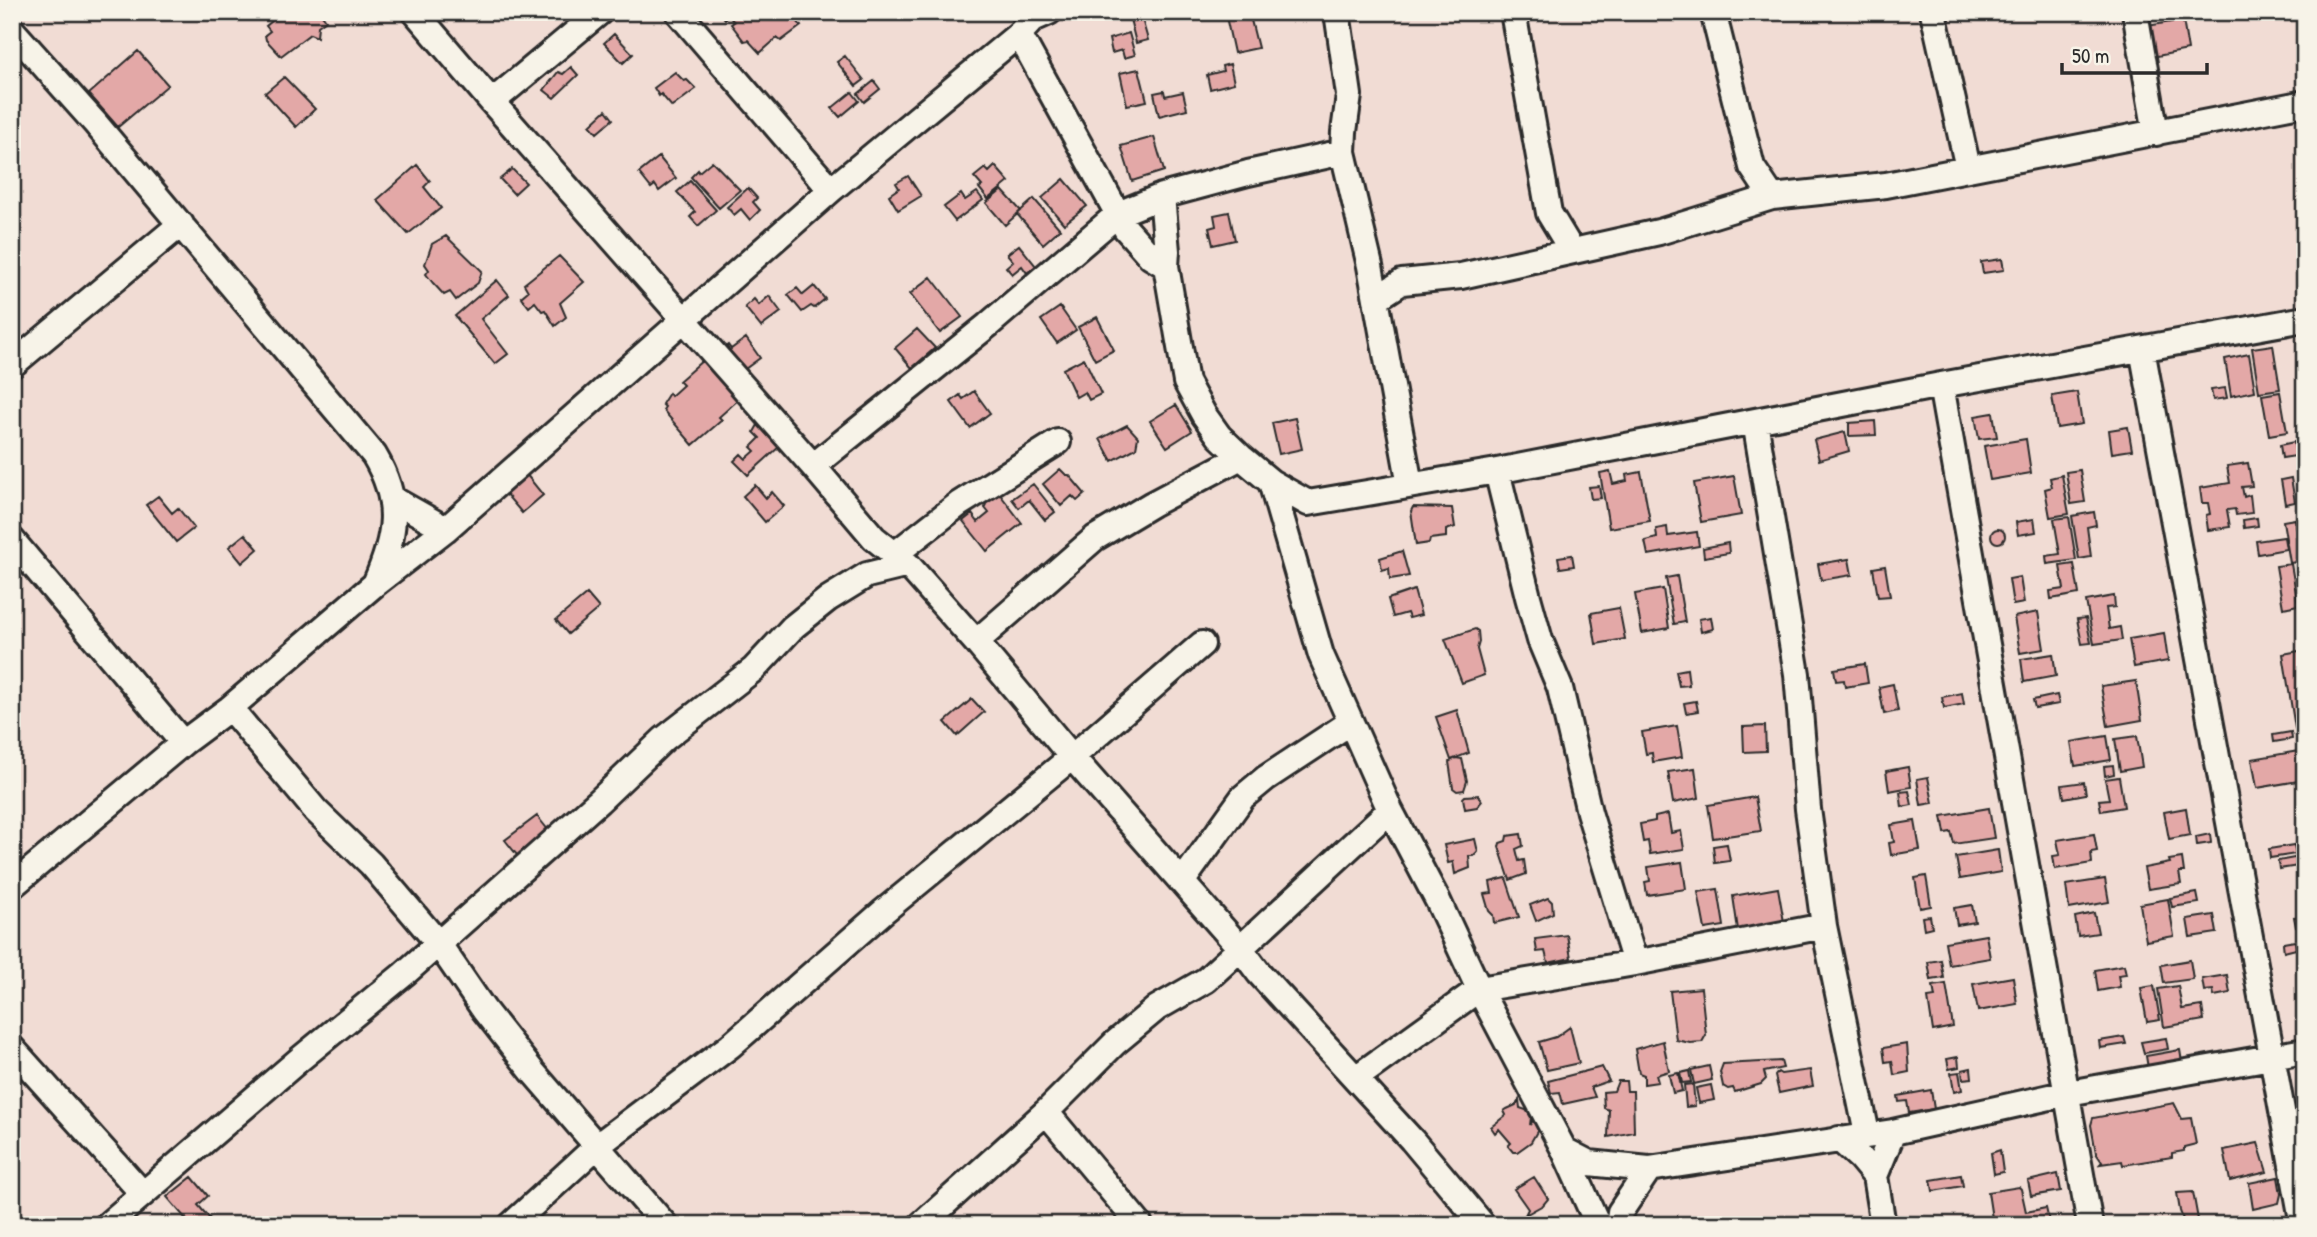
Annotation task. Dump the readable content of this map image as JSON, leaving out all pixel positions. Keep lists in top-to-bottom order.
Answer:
{
  "scale_bar": "50 m"
}
